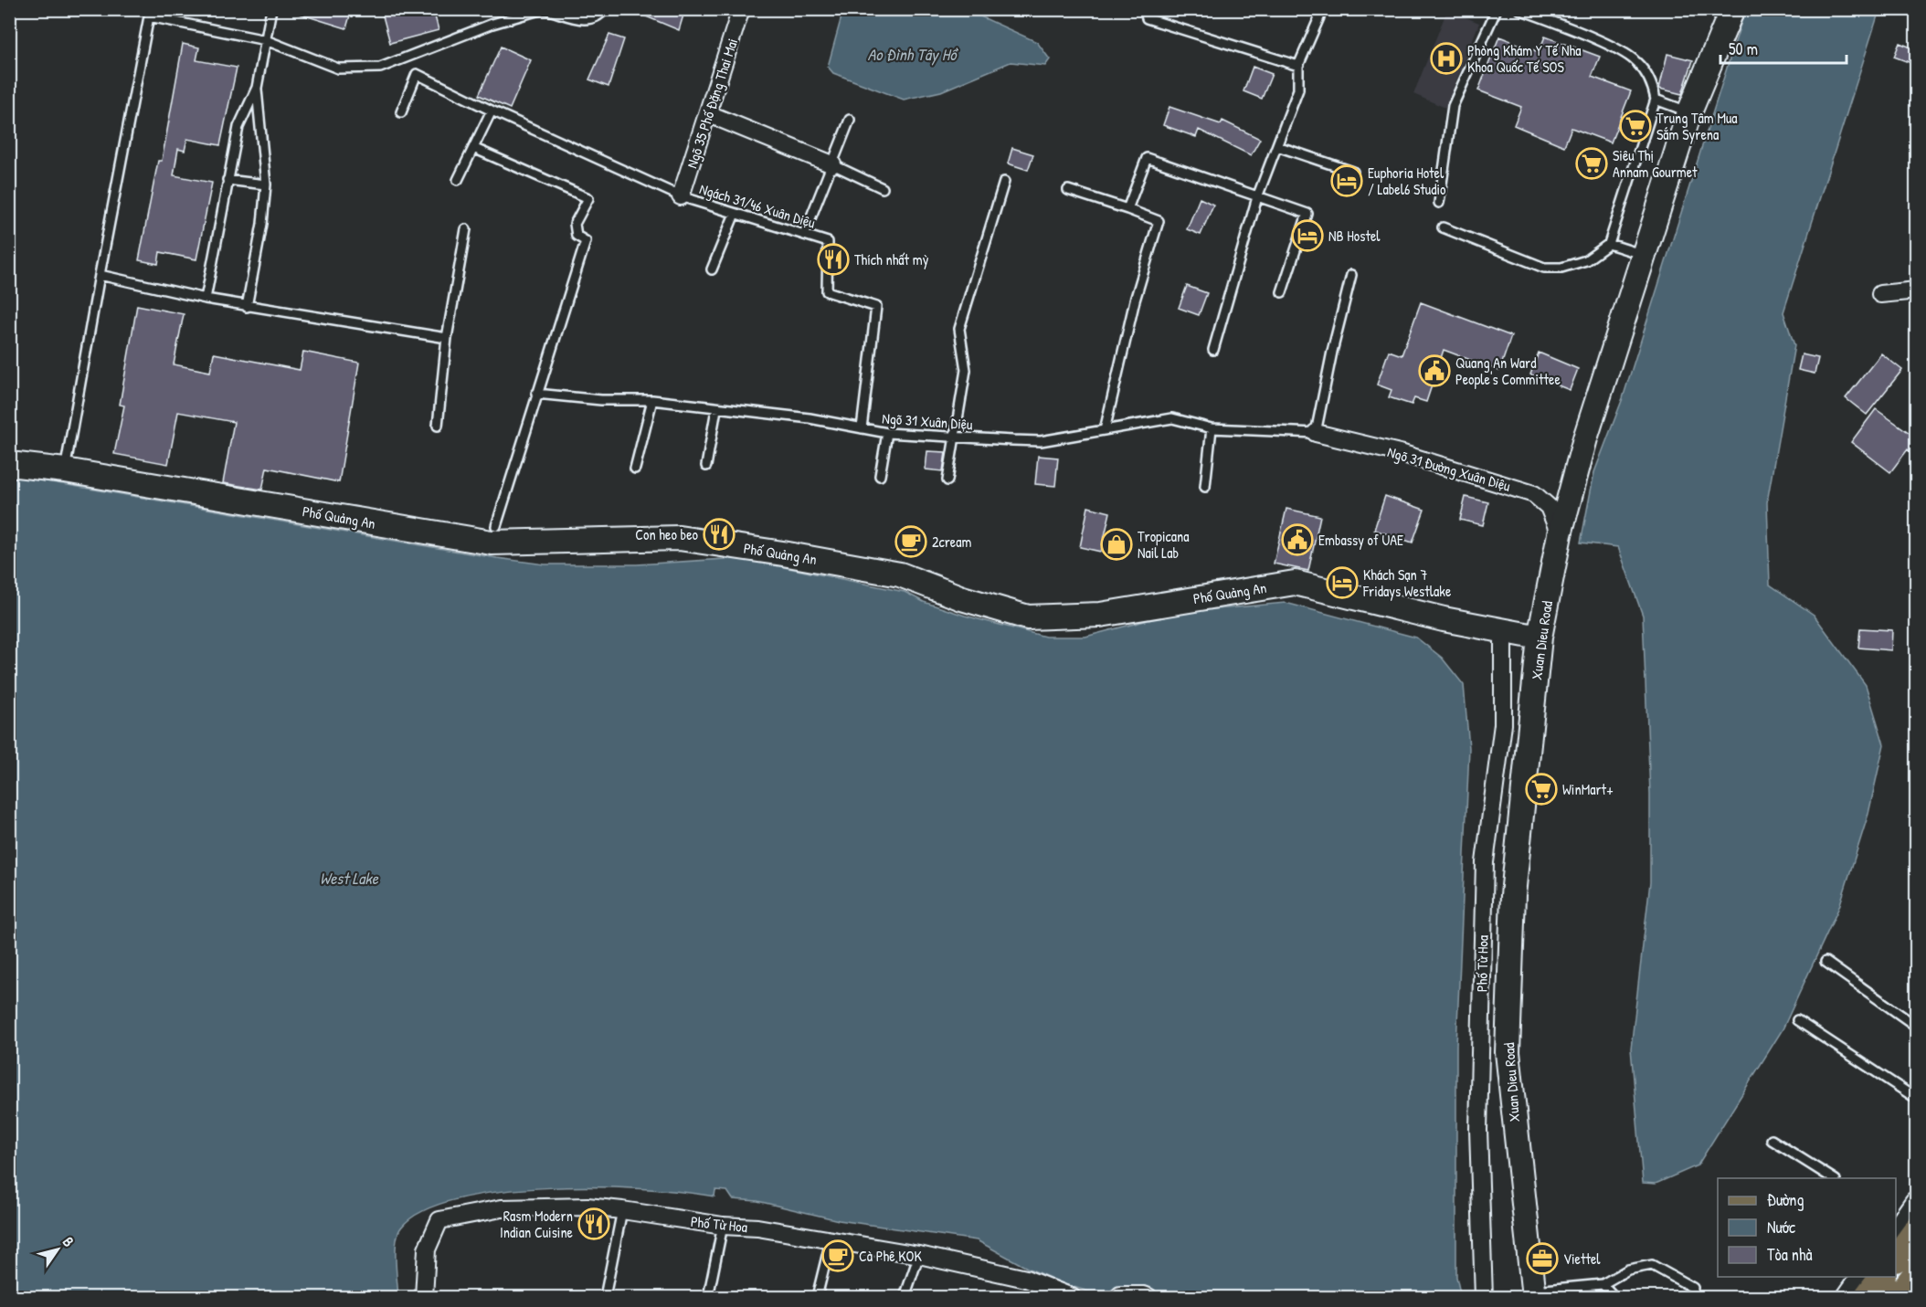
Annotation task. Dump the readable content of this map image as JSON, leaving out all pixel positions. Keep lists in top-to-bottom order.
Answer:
{
  "streets": {
    "street": [
      "Ngõ 35 Phố Đặng Thai Mai",
      "Ngõ 31 Đường Xuân Diệu",
      "Phố Quảng An",
      "Xuan Dieu Road",
      "Phố Từ Hoa"
    ],
    "lane": ["Ngách 31/46 Xuân Diệu", "Ngõ 31 Xuân Diệu"]
  },
  "crossings": [
    ["Ngõ 35 Phố Đặng Thai Mai", "Ngách 31/46 Xuân Diệu"],
    ["Ngách 31/46 Xuân Diệu", "Ngõ 31 Xuân Diệu"],
    ["Ngõ 31 Xuân Diệu", "Ngõ 31 Đường Xuân Diệu"],
    ["Ngõ 31 Đường Xuân Diệu", "Xuan Dieu Road"],
    ["Phố Quảng An", "Xuan Dieu Road"],
    ["Phố Quảng An", "Phố Từ Hoa"]
  ],
  "water": ["Ao Đình Tây Hồ", "West Lake"],
  "places": {
    "hospital": ["Phòng Khám Y Tế Nha Khoa Quốc Tế SOS"],
    "supermarket": ["Trung Tâm Mua Sắm Syrena", "Siêu Thị Annam Gourmet", "WinMart+"],
    "hotel": ["Euphoria Hotel / Label6 Studio", "NB Hostel", "Khách Sạn 7 Fridays Westlake"],
    "restaurant": ["Thích nhất mỳ", "Con heo beo", "Rasm Modern Indian Cuisine"],
    "public building": ["Quang An Ward People's Committee", "Embassy of UAE"],
    "cafe": ["2cream", "Cà Phê KOK"],
    "shop": ["Tropicana Nail Lab"],
    "office": ["Viettel"]
  },
  "legend": ["Đường", "Nước", "Tòa nhà"],
  "scale_bar": "50 m",
  "north": "top right"
}
